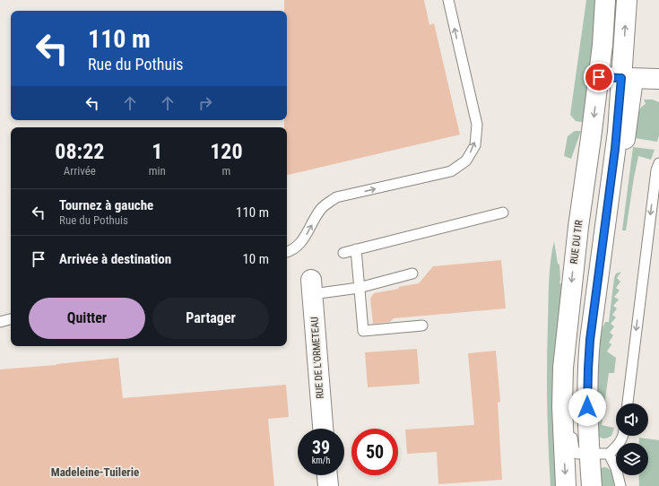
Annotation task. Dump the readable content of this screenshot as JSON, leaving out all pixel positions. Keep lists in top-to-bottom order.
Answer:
{
  "streets": {
    "main road": ["RUE DU TIR", "RUE DE L'ORMETEAU"]
  },
  "districts": ["Madeleine-Tuilerie"],
  "page": {
    "turn": ["110 m", "Rue du Pothuis"],
    "eta": [
      "08:22",
      "Arrivée",
      "1",
      "min",
      "120",
      "m"
    ],
    "list": [
      {
        "name": "Tournez à gauche",
        "note": "Rue du Pothuis",
        "value": "110 m"
      },
      {
        "name": "Arrivée à destination",
        "value": "10 m"
      }
    ],
    "buttons": ["Quitter", "Partager"],
    "speed": "39 km/h",
    "limit": "50"
  }
}
